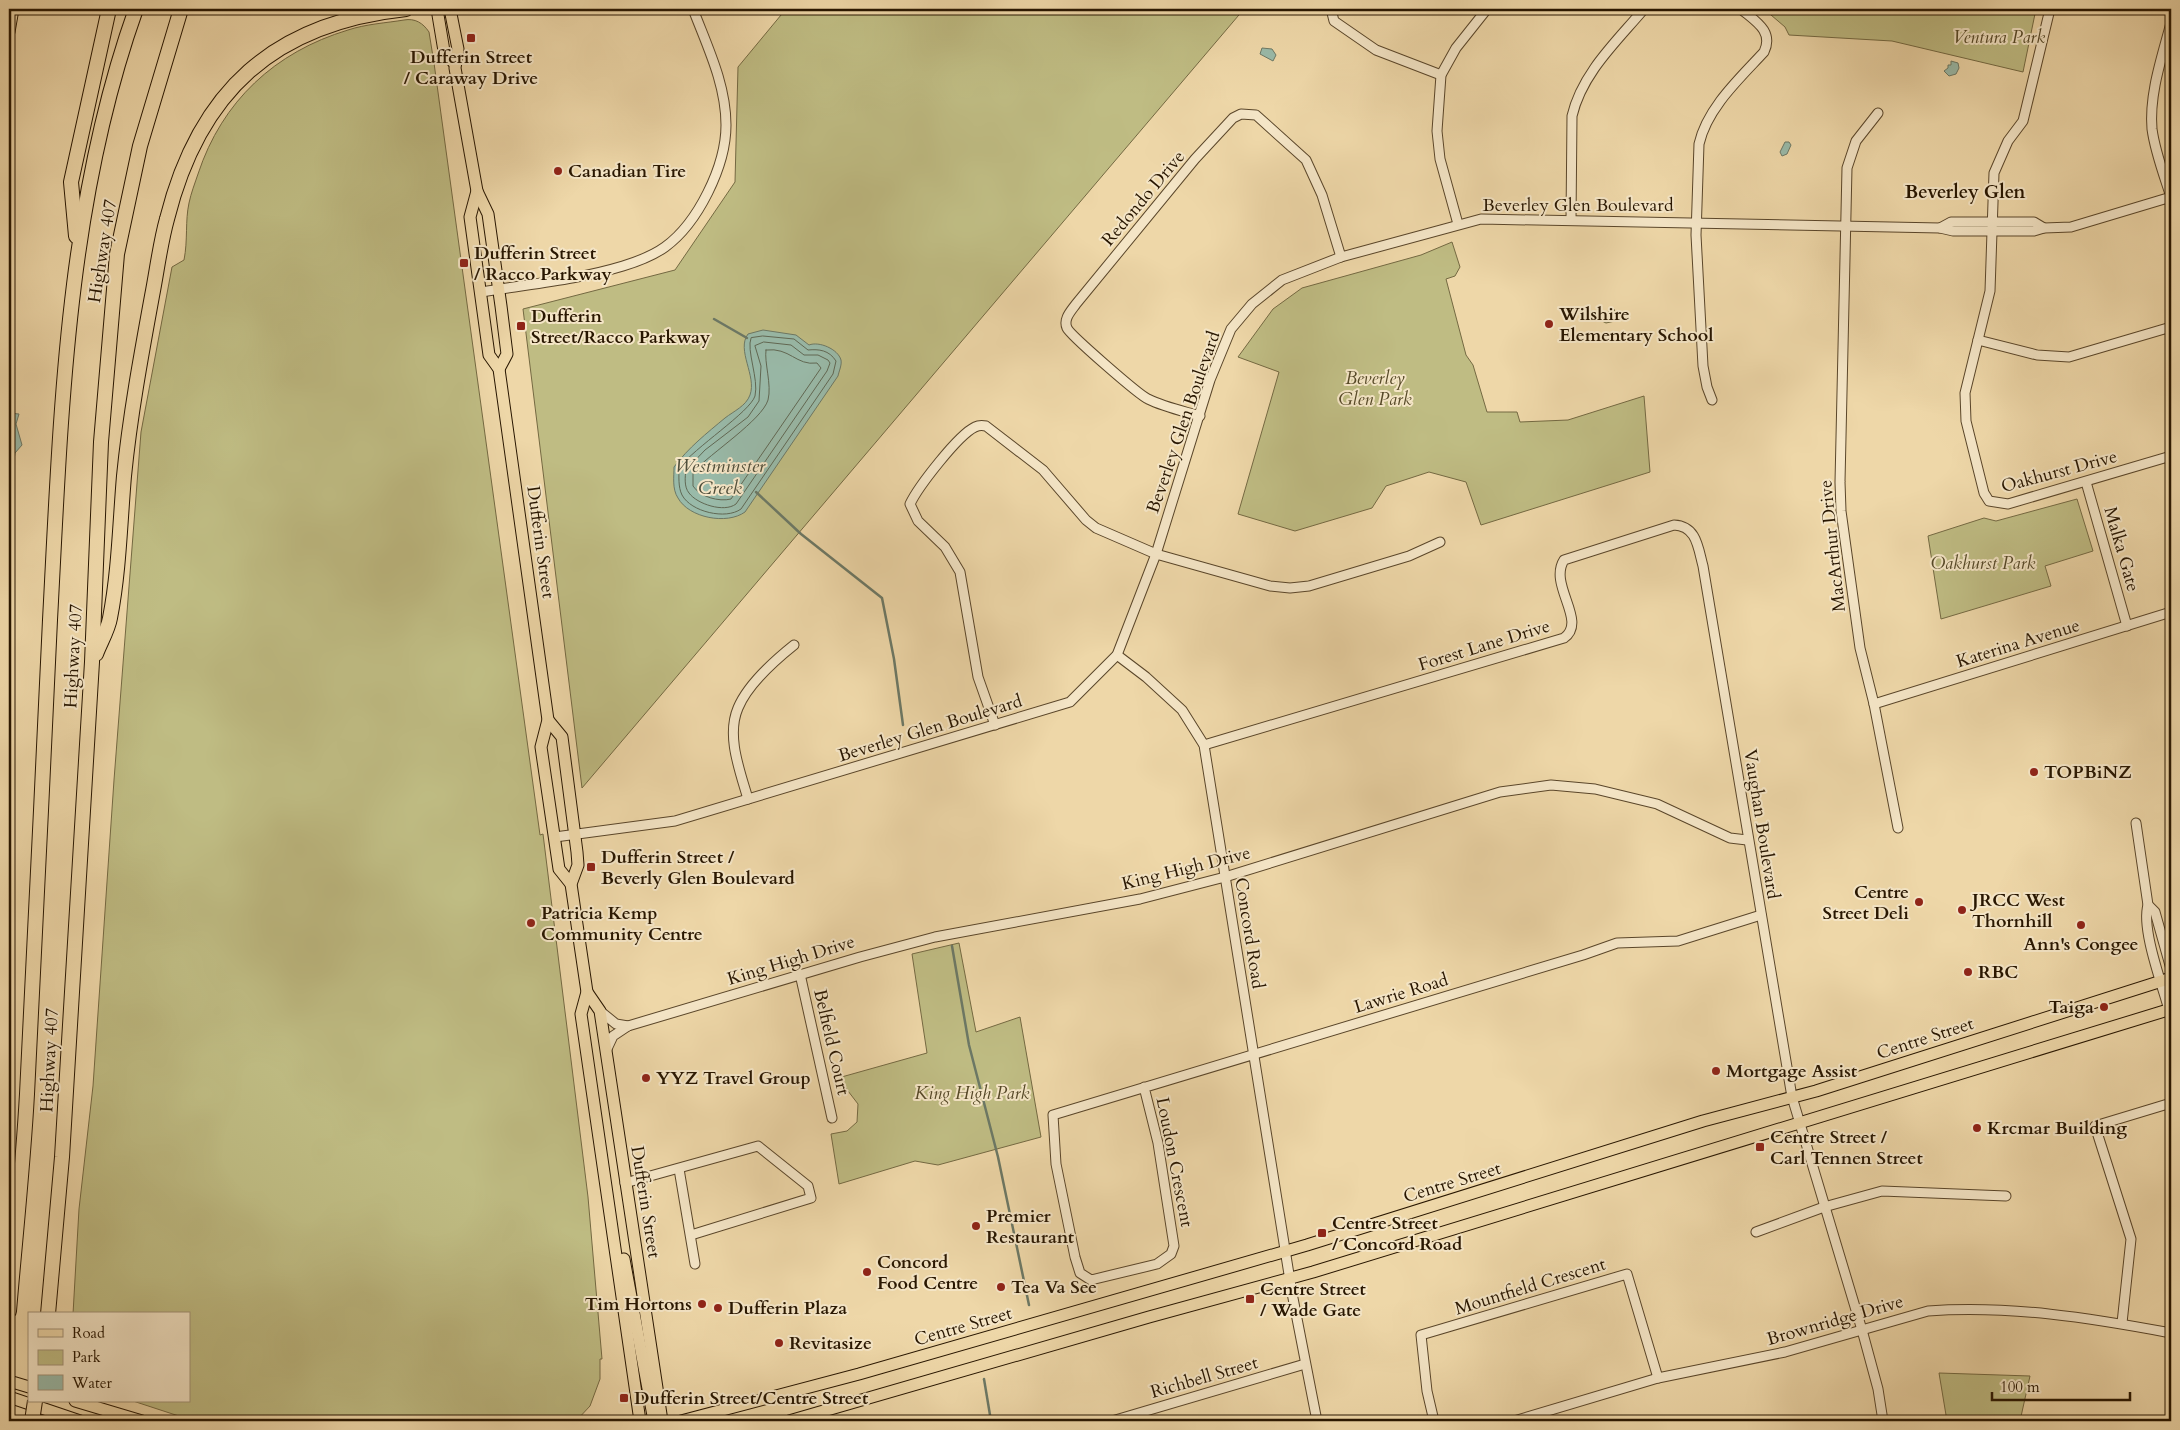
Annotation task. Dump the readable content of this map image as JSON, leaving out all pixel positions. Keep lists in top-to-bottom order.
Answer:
{
  "streets": {
    "highway": ["Highway 407"],
    "main road": ["Dufferin Street", "Centre Street"],
    "street": [
      "Redondo Drive",
      "Beverley Glen Boulevard",
      "Oakhurst Drive",
      "MacArthur Drive",
      "Malka Gate",
      "Katerina Avenue",
      "Forest Lane Drive",
      "Vaughan Boulevard",
      "King High Drive",
      "Concord Road",
      "Lawrie Road",
      "Belfield Court",
      "Loudon Crescent",
      "Mountfield Crescent",
      "Brownridge Drive",
      "Richbell Street"
    ]
  },
  "crossings": [
    ["Redondo Drive", "Beverley Glen Boulevard"],
    ["Beverley Glen Boulevard", "Oakhurst Drive"],
    ["Beverley Glen Boulevard", "Dufferin Street"],
    ["Beverley Glen Boulevard", "MacArthur Drive"],
    ["Beverley Glen Boulevard", "Concord Road"],
    ["Oakhurst Drive", "Malka Gate"],
    ["Dufferin Street", "King High Drive"],
    ["MacArthur Drive", "Katerina Avenue"],
    ["Malka Gate", "Katerina Avenue"],
    ["Forest Lane Drive", "Vaughan Boulevard"],
    ["Forest Lane Drive", "Concord Road"],
    ["Vaughan Boulevard", "King High Drive"],
    ["Vaughan Boulevard", "Lawrie Road"],
    ["Vaughan Boulevard", "Centre Street"],
    ["Vaughan Boulevard", "Brownridge Drive"],
    ["King High Drive", "Concord Road"],
    ["King High Drive", "Belfield Court"],
    ["Concord Road", "Lawrie Road"],
    ["Concord Road", "Centre Street"],
    ["Concord Road", "Richbell Street"],
    ["Lawrie Road", "Loudon Crescent"],
    ["Mountfield Crescent", "Brownridge Drive"]
  ],
  "districts": ["Beverley Glen"],
  "water": ["Westminster Creek"],
  "parks": [
    "Ventura Park",
    "Beverley Glen Park",
    "Oakhurst Park",
    "King High Park"
  ],
  "places": {
    "transit": [
      "Dufferin Street / Caraway Drive",
      "Dufferin Street / Racco Parkway",
      "Dufferin Street/Racco Parkway",
      "Dufferin Street / Beverly Glen Boulevard",
      "Centre Street / Carl Tennen Street",
      "Centre Street / Concord Road",
      "Centre Street / Wade Gate",
      "Dufferin Street/Centre Street"
    ],
    "other": [
      "Canadian Tire",
      "Wilshire Elementary School",
      "TOPBiNZ",
      "Centre Street Deli",
      "JRCC West Thornhill",
      "Patricia Kemp Community Centre",
      "Ann's Congee",
      "RBC",
      "Taiga",
      "Mortgage Assist",
      "YYZ Travel Group",
      "Krcmar Building",
      "Premier Restaurant",
      "Concord Food Centre",
      "Tea Va See",
      "Tim Hortons",
      "Dufferin Plaza",
      "Revitasize"
    ]
  },
  "legend": ["Road", "Park", "Water"],
  "scale_bar": "100 m"
}
